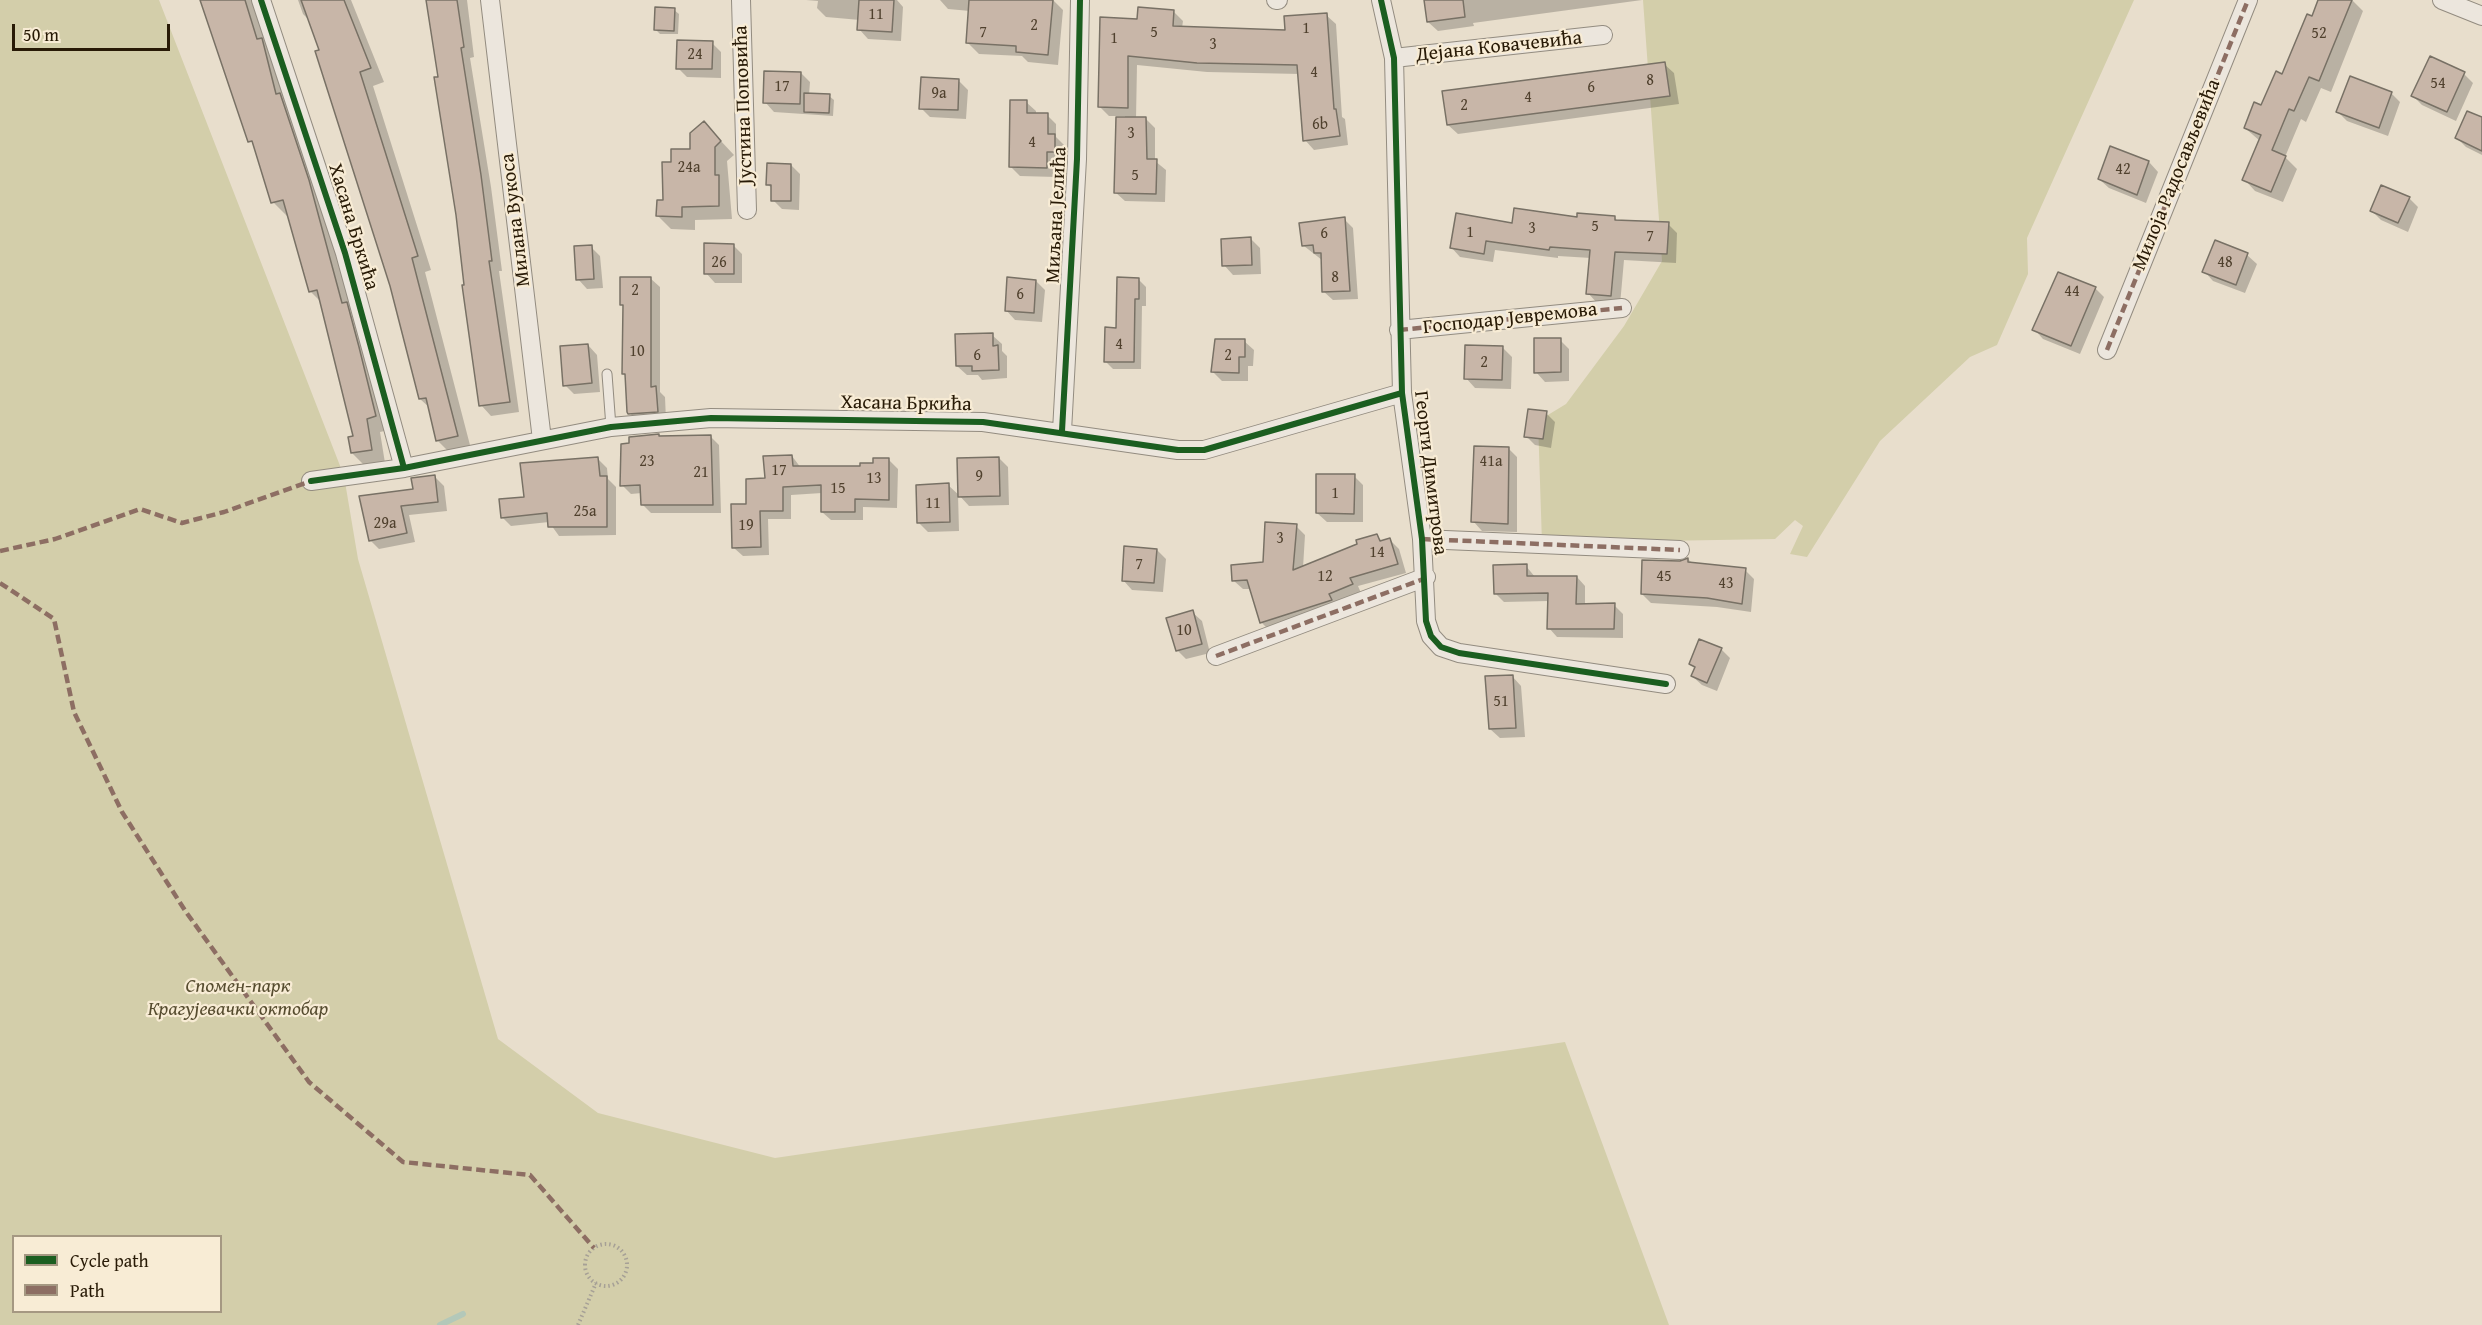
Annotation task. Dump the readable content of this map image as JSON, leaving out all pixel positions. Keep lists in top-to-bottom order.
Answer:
{
  "streets": {
    "street": [
      "Дејана Ковачевића",
      "Јустина Поповића",
      "Милоја Радосављевића",
      "Миљана Јелића",
      "Милана Вукоса",
      "Хасана Бркића",
      "Господар Јевремова",
      "Георги Димитрова"
    ]
  },
  "crossings": [
    ["Дејана Ковачевића", "Георги Димитрова"],
    ["Миљана Јелића", "Хасана Бркића"],
    ["Милана Вукоса", "Хасана Бркића"],
    ["Хасана Бркића", "Георги Димитрова"],
    ["Господар Јевремова", "Георги Димитрова"]
  ],
  "parks": ["Спомен-парк Крагујевачки октобар"],
  "house_numbers": [
    "11",
    "2",
    "1",
    "7",
    "5",
    "52",
    "1",
    "3",
    "24",
    "4",
    "8",
    "54",
    "17",
    "6",
    "9a",
    "4",
    "2",
    "6b",
    "3",
    "4",
    "24a",
    "42",
    "5",
    "5",
    "3",
    "1",
    "6",
    "7",
    "26",
    "48",
    "8",
    "2",
    "44",
    "6",
    "4",
    "10",
    "6",
    "2",
    "2",
    "23",
    "41a",
    "17",
    "21",
    "9",
    "13",
    "15",
    "1",
    "11",
    "25a",
    "29a",
    "19",
    "3",
    "14",
    "7",
    "12",
    "45",
    "43",
    "10",
    "51"
  ],
  "legend": ["Cycle path", "Path"],
  "scale_bar": "50 m"
}
